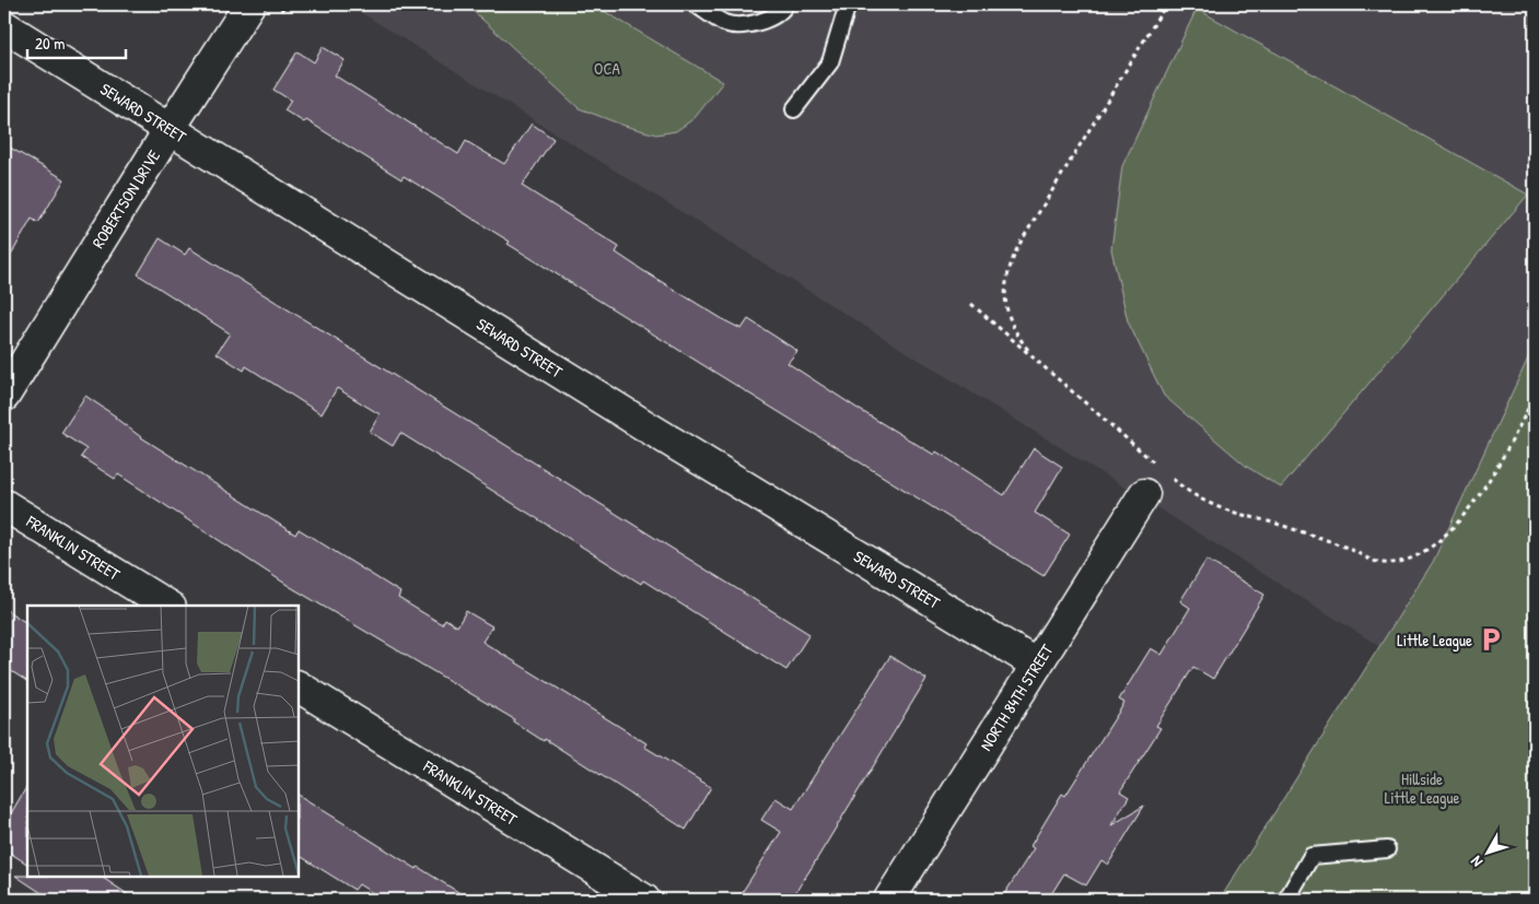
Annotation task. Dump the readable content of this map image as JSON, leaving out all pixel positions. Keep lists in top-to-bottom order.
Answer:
{
  "streets": {
    "street": [
      "SEWARD STREET",
      "ROBERTSON DRIVE",
      "FRANKLIN STREET",
      "NORTH 84TH STREET"
    ]
  },
  "crossings": [
    ["SEWARD STREET", "ROBERTSON DRIVE"],
    ["SEWARD STREET", "NORTH 84TH STREET"]
  ],
  "parks": ["OCA", "Hillside Little League"],
  "places": {
    "parking": ["Little League"]
  },
  "scale_bar": "20 m",
  "north": "bottom left"
}
